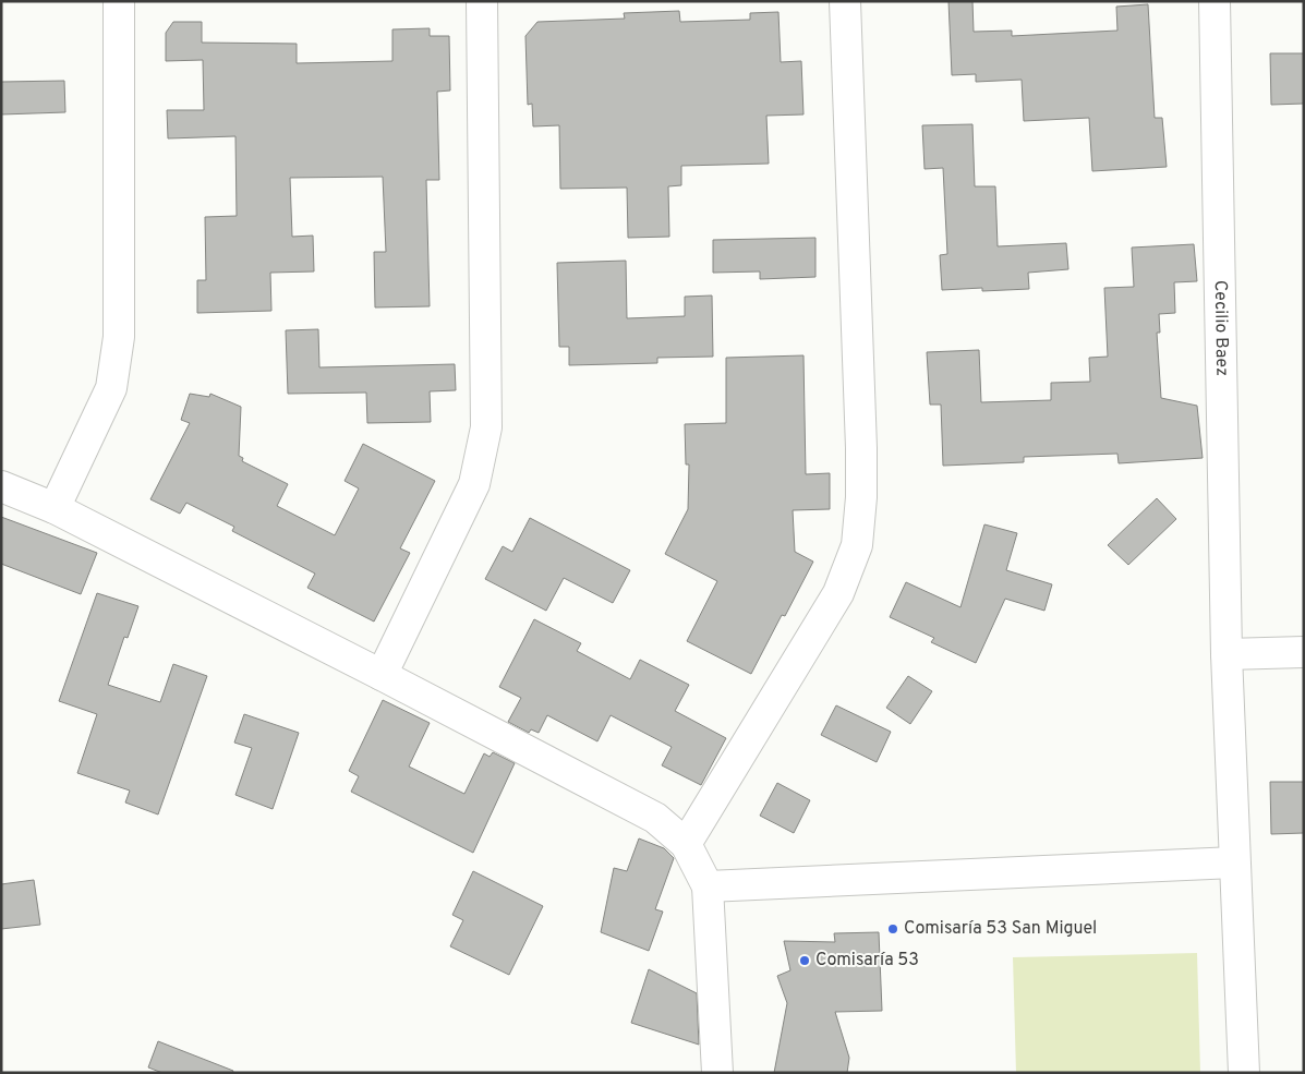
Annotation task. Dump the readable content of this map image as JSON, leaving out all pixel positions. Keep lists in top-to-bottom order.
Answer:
{
  "streets": {
    "street": ["Cecilio Baez"]
  },
  "places": ["Comisaría 53 San Miguel", "Comisaría 53"]
}
